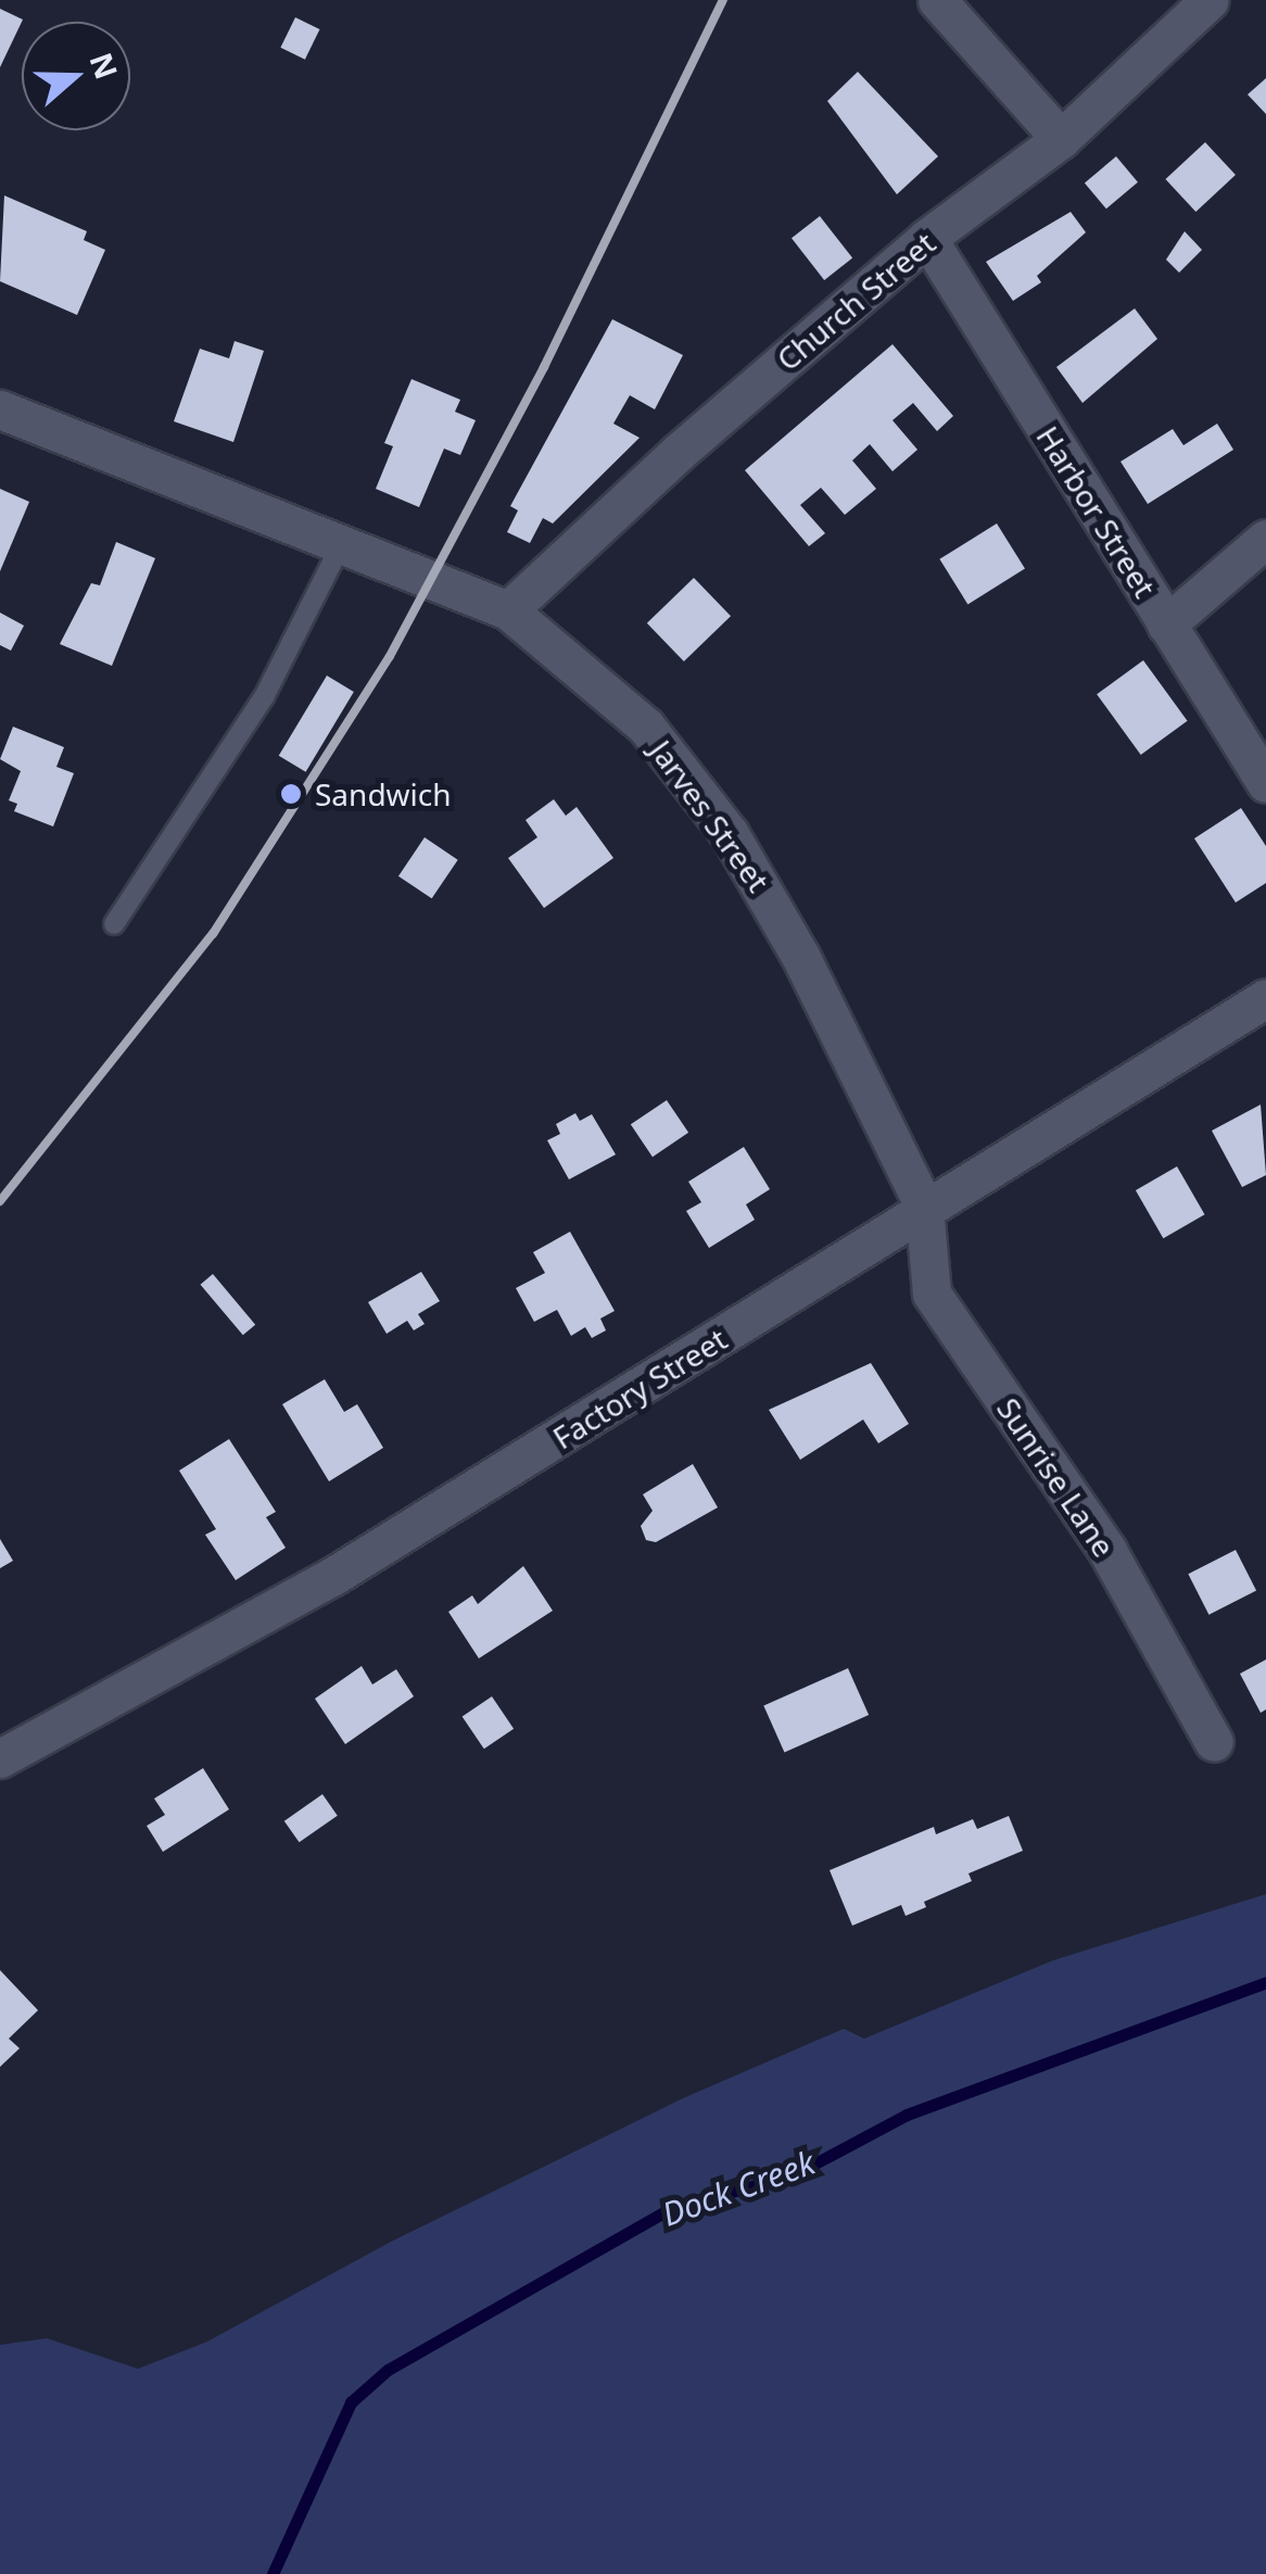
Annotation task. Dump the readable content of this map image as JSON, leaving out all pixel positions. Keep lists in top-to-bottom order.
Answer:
{
  "streets": {
    "street": [
      "Church Street",
      "Harbor Street",
      "Jarves Street",
      "Factory Street",
      "Sunrise Lane"
    ]
  },
  "crossings": [
    ["Church Street", "Harbor Street"],
    ["Church Street", "Jarves Street"],
    ["Jarves Street", "Factory Street"],
    ["Jarves Street", "Sunrise Lane"],
    ["Factory Street", "Sunrise Lane"]
  ],
  "water": ["Dock Creek"],
  "places": ["Sandwich"],
  "north": "right"
}
